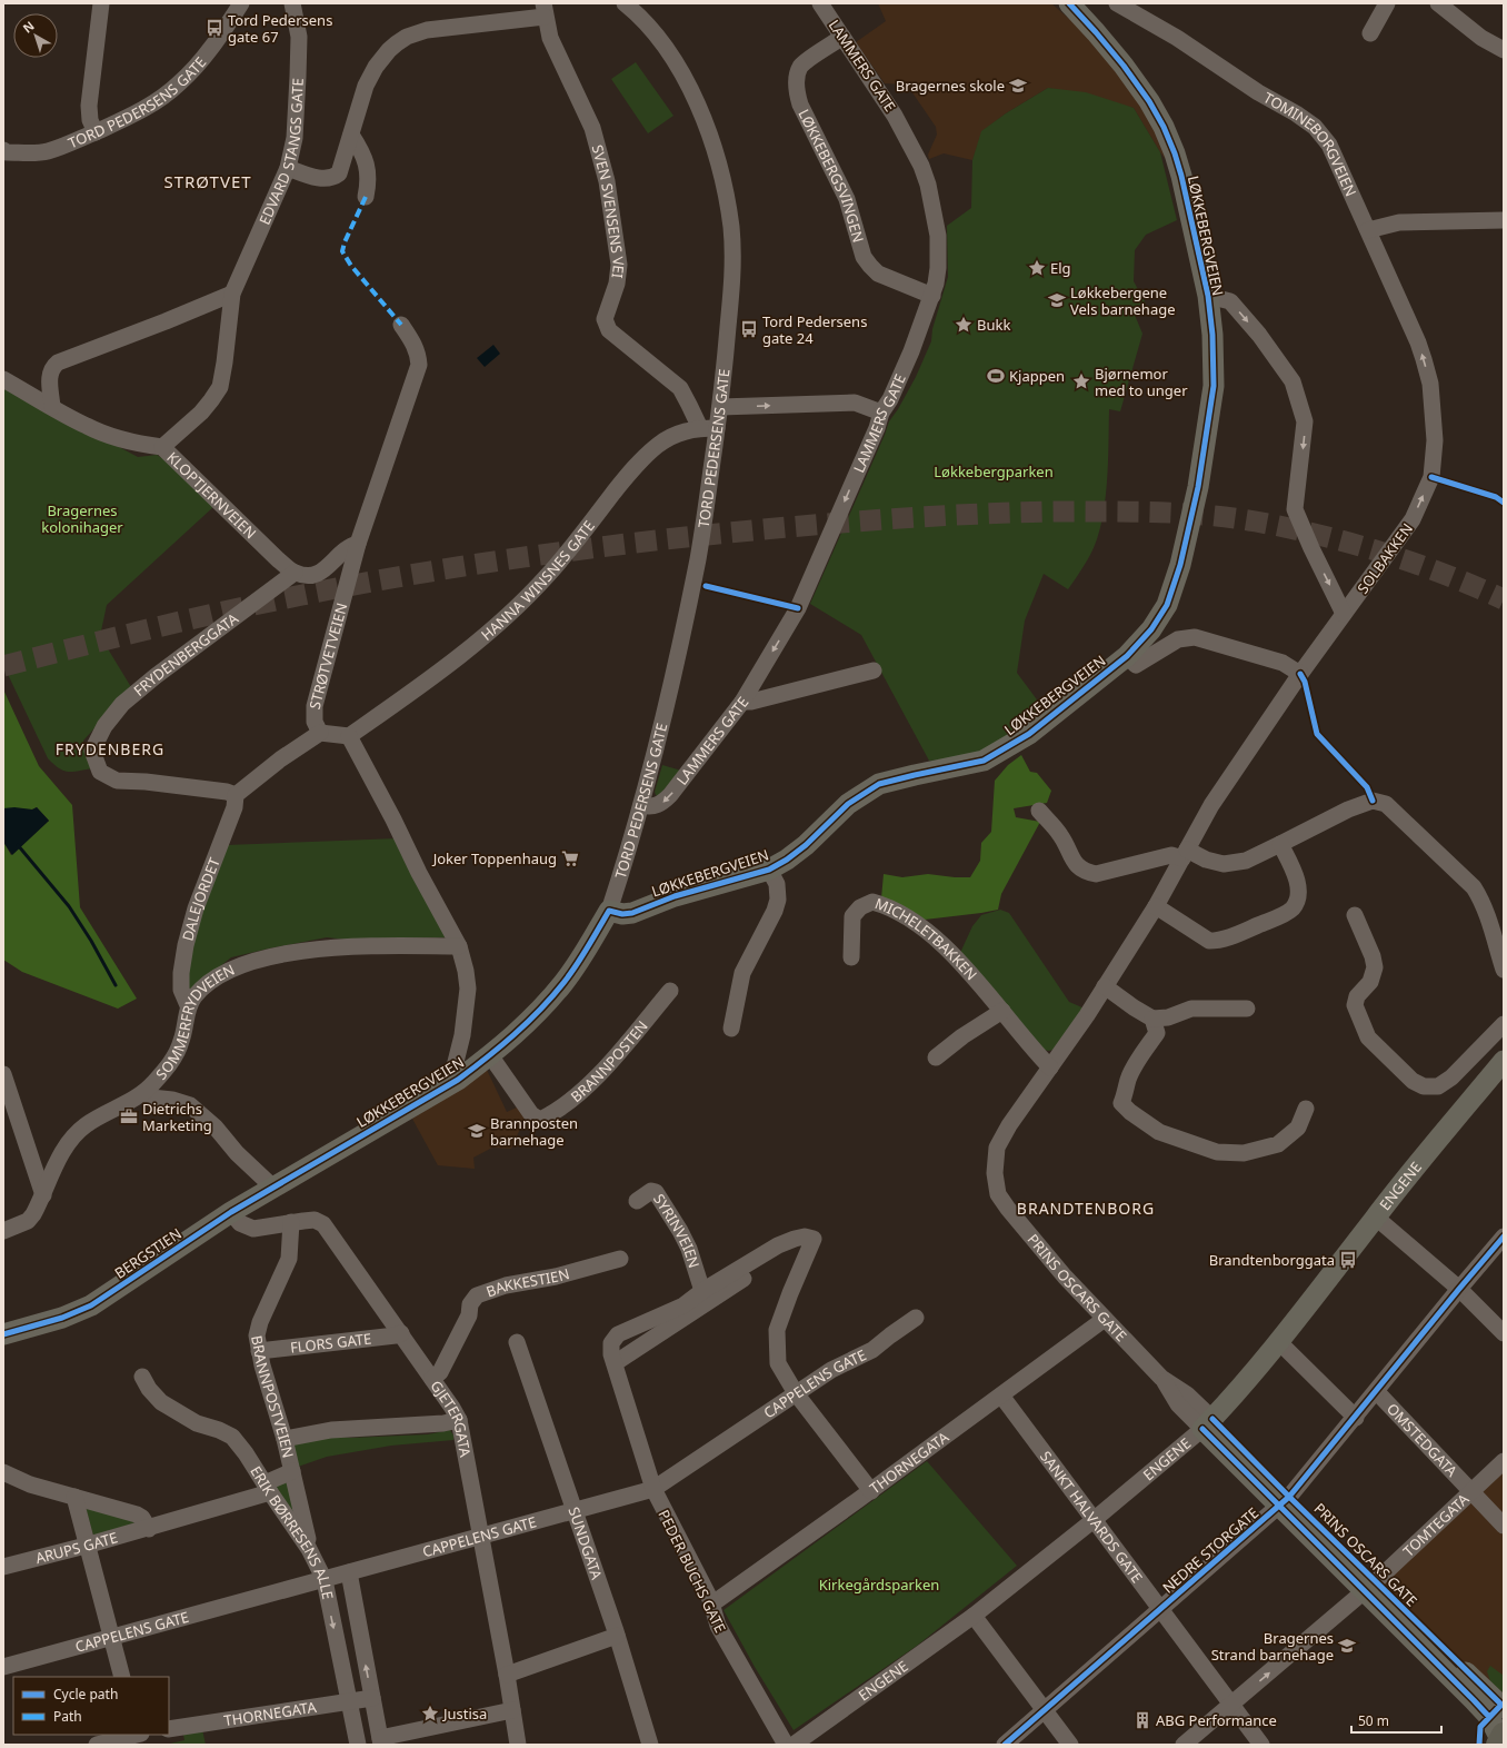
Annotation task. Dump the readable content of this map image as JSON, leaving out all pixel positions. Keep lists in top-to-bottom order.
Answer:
{
  "streets": {
    "main road": [
      "LØKKEBERGVEIEN",
      "ENGENE",
      "BERGSTIEN",
      "PRINS OSCARS GATE"
    ],
    "street": [
      "LAMMERS GATE",
      "TORD PEDERSENS GATE",
      "TOMINEBORGVEIEN",
      "EDVARD STANGS GATE",
      "LØKKEBERGSVINGEN",
      "SVEN SVENSENS VEI",
      "KLOPTJERNVEIEN",
      "SOLBAKKEN",
      "HANNA WINSNES GATE",
      "FRYDENBERGGATA",
      "STRØTVETVEIEN",
      "DALEJORDET",
      "MICHELETBAKKEN",
      "SOMMERFRYDVEIEN",
      "BRANNPOSTEN",
      "SYRINVEIEN",
      "BAKKESTIEN",
      "FLORS GATE",
      "CAPPELENS GATE",
      "BRANNPOSTVEIEN",
      "GJETERGATA",
      "OMSTEDGATA",
      "THORNEGATA",
      "SANKT HALVARDS GATE",
      "TOMTEGATA",
      "ERIK BØRRESENS ALLE",
      "SUNDGATA",
      "ARUPS GATE",
      "NEDRE STORGATE",
      "PEDER BUCHS GATE"
    ]
  },
  "crossings": [
    ["LAMMERS GATE", "TORD PEDERSENS GATE"],
    ["LAMMERS GATE", "LØKKEBERGSVINGEN"],
    ["TORD PEDERSENS GATE", "LØKKEBERGVEIEN"],
    ["TORD PEDERSENS GATE", "HANNA WINSNES GATE"],
    ["TOMINEBORGVEIEN", "SOLBAKKEN"],
    ["EDVARD STANGS GATE", "SVEN SVENSENS VEI"],
    ["EDVARD STANGS GATE", "KLOPTJERNVEIEN"],
    ["SVEN SVENSENS VEI", "HANNA WINSNES GATE"],
    ["LØKKEBERGVEIEN", "BRANNPOSTEN"],
    ["LØKKEBERGVEIEN", "BERGSTIEN"],
    ["KLOPTJERNVEIEN", "FRYDENBERGGATA"],
    ["SOLBAKKEN", "PRINS OSCARS GATE"],
    ["FRYDENBERGGATA", "DALEJORDET"],
    ["DALEJORDET", "SOMMERFRYDVEIEN"],
    ["MICHELETBAKKEN", "PRINS OSCARS GATE"],
    ["ENGENE", "PRINS OSCARS GATE"],
    ["ENGENE", "SANKT HALVARDS GATE"],
    ["SYRINVEIEN", "PEDER BUCHS GATE"],
    ["BERGSTIEN", "GJETERGATA"],
    ["BAKKESTIEN", "GJETERGATA"],
    ["PRINS OSCARS GATE", "THORNEGATA"],
    ["PRINS OSCARS GATE", "TOMTEGATA"],
    ["PRINS OSCARS GATE", "NEDRE STORGATE"],
    ["FLORS GATE", "BRANNPOSTVEIEN"],
    ["FLORS GATE", "GJETERGATA"],
    ["CAPPELENS GATE", "GJETERGATA"],
    ["CAPPELENS GATE", "ERIK BØRRESENS ALLE"],
    ["CAPPELENS GATE", "SUNDGATA"],
    ["CAPPELENS GATE", "PEDER BUCHS GATE"],
    ["BRANNPOSTVEIEN", "GJETERGATA"],
    ["BRANNPOSTVEIEN", "ERIK BØRRESENS ALLE"],
    ["BRANNPOSTVEIEN", "ARUPS GATE"],
    ["OMSTEDGATA", "TOMTEGATA"],
    ["OMSTEDGATA", "NEDRE STORGATE"],
    ["THORNEGATA", "SANKT HALVARDS GATE"],
    ["THORNEGATA", "ERIK BØRRESENS ALLE"],
    ["THORNEGATA", "PEDER BUCHS GATE"],
    ["SANKT HALVARDS GATE", "TOMTEGATA"],
    ["SANKT HALVARDS GATE", "NEDRE STORGATE"],
    ["ERIK BØRRESENS ALLE", "ARUPS GATE"]
  ],
  "one_way": ["LAMMERS GATE", "SOLBAKKEN", "TOMTEGATA"],
  "districts": ["STRØTVET", "FRYDENBERG", "BRANDTENBORG"],
  "parks": ["Løkkebergparken", "Bragernes kolonihager", "Kirkegårdsparken"],
  "places": {
    "bus stop": ["Tord Pedersens gate 67", "Tord Pedersens gate 24", "Brandtenborggata"],
    "school or university": [
      "Bragernes skole",
      "Løkkebergene Vels barnehage",
      "Brannposten barnehage",
      "Bragernes Strand barnehage"
    ],
    "place": [
      "Elg",
      "Bukk",
      "Bjørnemor med to unger",
      "Justisa"
    ],
    "sports": ["Kjappen"],
    "supermarket": ["Joker Toppenhaug"],
    "office": ["Dietrichs Marketing"],
    "building": ["ABG Performance"]
  },
  "legend": ["Cycle path", "Path"],
  "scale_bar": "50 m",
  "north": "top left"
}
